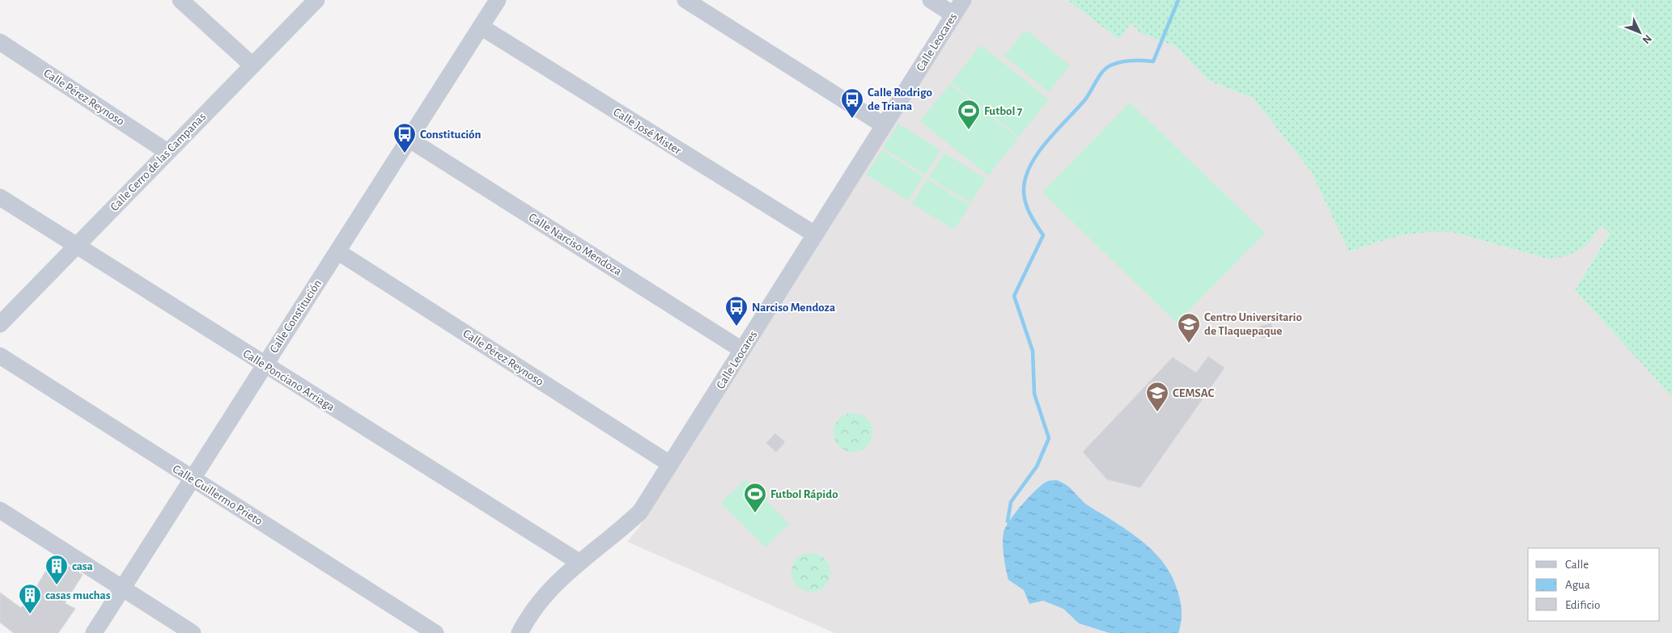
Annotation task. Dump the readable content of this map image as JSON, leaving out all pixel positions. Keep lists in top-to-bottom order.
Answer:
{
  "streets": {
    "street": [
      "Calle Leocares",
      "Calle Pérez Reynoso",
      "Calle José Mister",
      "Calle Cerro de las Campanas",
      "Calle Narciso Mendoza",
      "Calle Constitución",
      "Calle Ponciano Arriaga",
      "Calle Guillermo Prieto"
    ]
  },
  "crossings": [
    ["Calle Leocares", "Calle Pérez Reynoso"],
    ["Calle Leocares", "Calle José Mister"],
    ["Calle Leocares", "Calle Narciso Mendoza"],
    ["Calle Leocares", "Calle Ponciano Arriaga"],
    ["Calle Pérez Reynoso", "Calle Cerro de las Campanas"],
    ["Calle Pérez Reynoso", "Calle Constitución"],
    ["Calle José Mister", "Calle Constitución"],
    ["Calle Cerro de las Campanas", "Calle Ponciano Arriaga"],
    ["Calle Narciso Mendoza", "Calle Constitución"],
    ["Calle Constitución", "Calle Ponciano Arriaga"],
    ["Calle Constitución", "Calle Guillermo Prieto"]
  ],
  "places": {
    "bus stop": ["Calle Rodrigo de Triana", "Constitución", "Narciso Mendoza"],
    "sports": ["Futbol 7", "Futbol Rápido"],
    "school or university": ["Centro Universitario de Tlaquepaque", "CEMSAC"],
    "building": ["casa", "casas muchas"]
  },
  "legend": ["Calle", "Agua", "Edificio"],
  "north": "bottom right"
}
